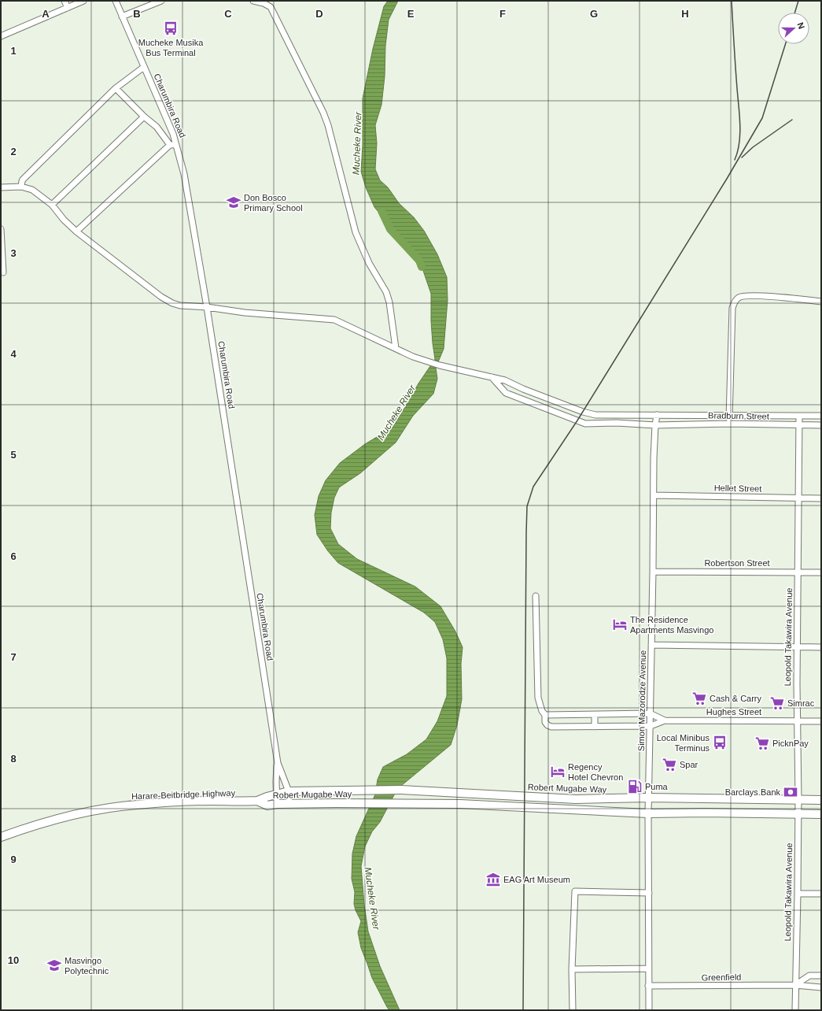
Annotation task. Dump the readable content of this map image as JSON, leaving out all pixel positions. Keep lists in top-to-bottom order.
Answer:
{
  "streets": {
    "highway": ["Robert Mugabe Way", "Harare-Beitbridge Highway"],
    "street": [
      "Charumbira Road",
      "Bradburn Street",
      "Hellet Street",
      "Robertson Street",
      "Leopold Takawira Avenue",
      "Simon Mazorodze Avenue",
      "Hughes Street",
      "Greenfield"
    ]
  },
  "crossings": [
    ["Charumbira Road", "Bradburn Street"],
    ["Charumbira Road", "Robert Mugabe Way"],
    ["Bradburn Street", "Leopold Takawira Avenue"],
    ["Bradburn Street", "Simon Mazorodze Avenue"],
    ["Hellet Street", "Leopold Takawira Avenue"],
    ["Hellet Street", "Simon Mazorodze Avenue"],
    ["Robertson Street", "Leopold Takawira Avenue"],
    ["Robertson Street", "Simon Mazorodze Avenue"],
    ["Leopold Takawira Avenue", "Hughes Street"],
    ["Leopold Takawira Avenue", "Robert Mugabe Way"],
    ["Leopold Takawira Avenue", "Greenfield"],
    ["Simon Mazorodze Avenue", "Robert Mugabe Way"],
    ["Simon Mazorodze Avenue", "Greenfield"],
    ["Robert Mugabe Way", "Harare-Beitbridge Highway"]
  ],
  "water": ["Mucheke River"],
  "places": {
    "bus stop": ["Mucheke Musika Bus Terminal", "Local Minibus Terminus"],
    "school or university": ["Don Bosco Primary School", "Masvingo Polytechnic"],
    "hotel": ["The Residence Apartments Masvingo", "Regency Hotel Chevron"],
    "supermarket": [
      "Cash & Carry",
      "Simrac",
      "PicknPay",
      "Spar"
    ],
    "fuel station": ["Puma"],
    "bank": ["Barclays Bank"],
    "museum": ["EAG Art Museum"]
  },
  "north": "right",
  "grid": {
    "columns": [
      "A",
      "B",
      "C",
      "D",
      "E",
      "F",
      "G",
      "H"
    ],
    "rows": [
      "1",
      "2",
      "3",
      "4",
      "5",
      "6",
      "7",
      "8",
      "9",
      "10"
    ]
  }
}
